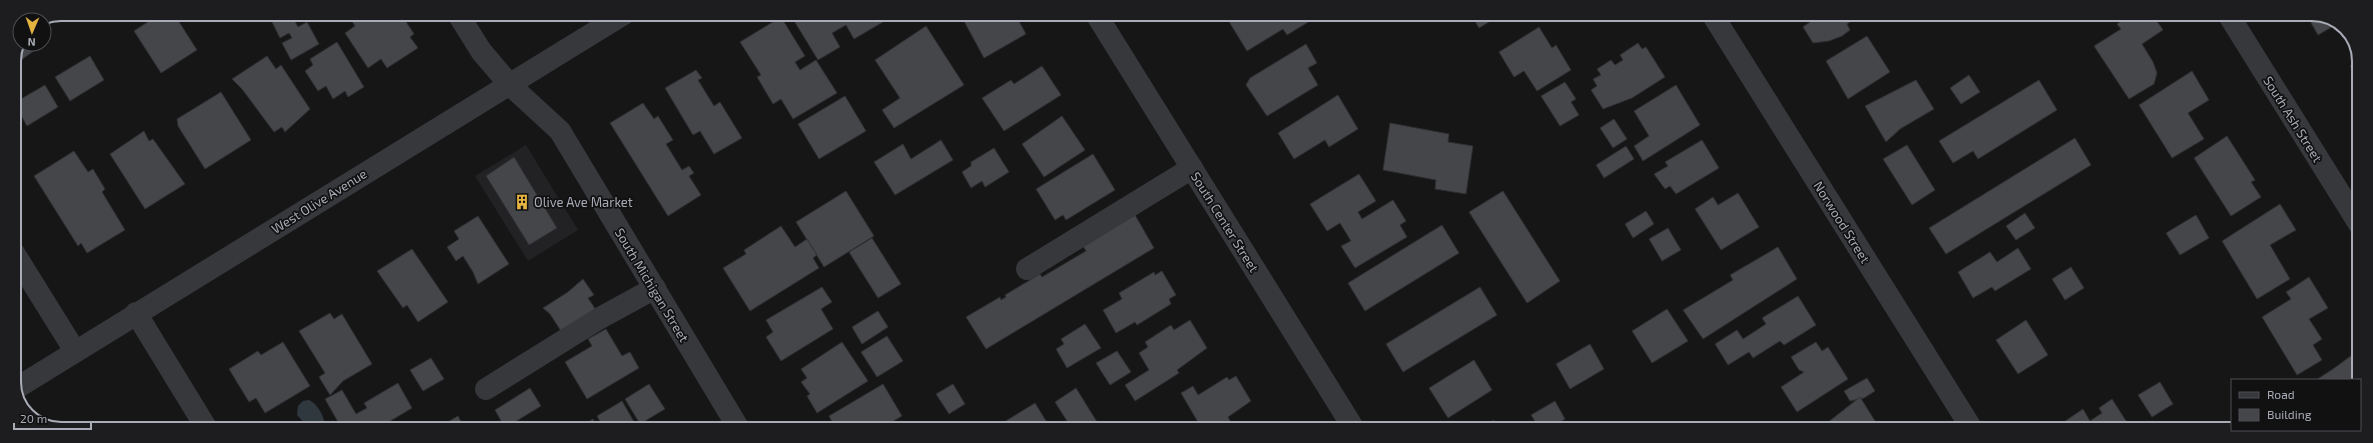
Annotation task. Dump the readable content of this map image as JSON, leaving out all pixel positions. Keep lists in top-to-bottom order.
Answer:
{
  "streets": {
    "street": [
      "South Ash Street",
      "West Olive Avenue",
      "South Center Street",
      "Norwood Street",
      "South Michigan Street"
    ]
  },
  "crossings": [
    ["West Olive Avenue", "South Michigan Street"]
  ],
  "places": {
    "building": ["Olive Ave Market"]
  },
  "legend": ["Road", "Building"],
  "scale_bar": "20 m",
  "north": "bottom"
}
